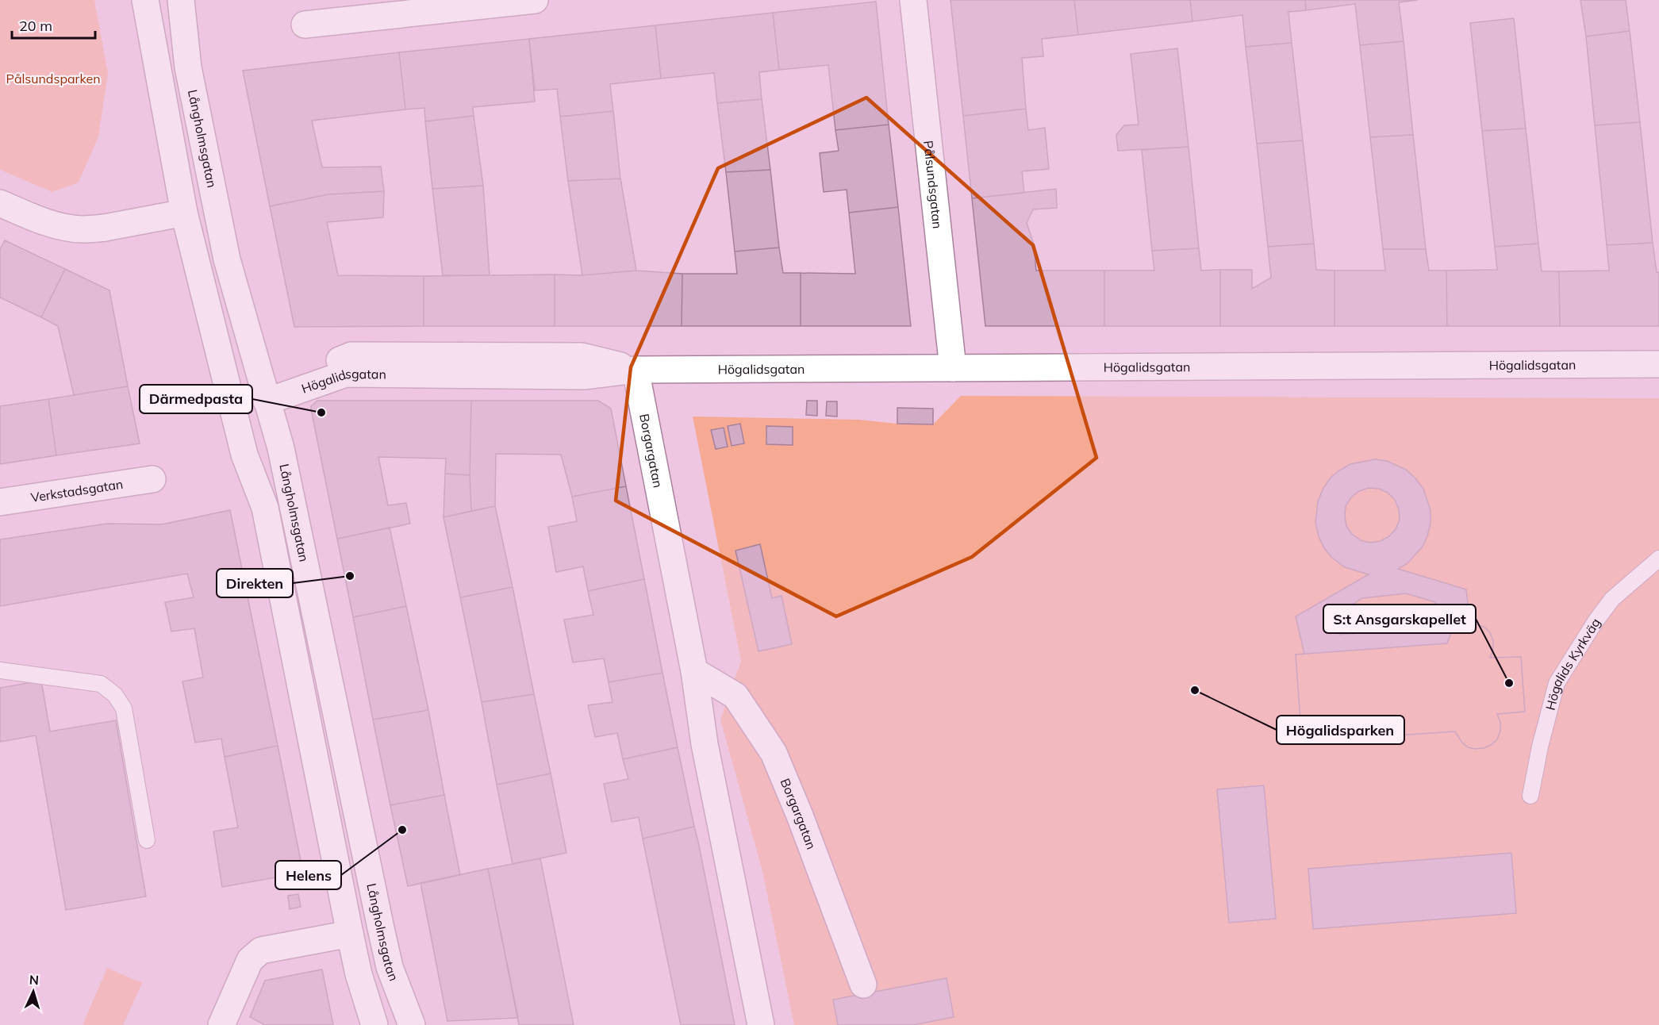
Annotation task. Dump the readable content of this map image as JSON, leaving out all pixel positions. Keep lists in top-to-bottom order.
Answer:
{
  "streets": {
    "street": [
      "Långholmsgatan",
      "Pålsundsgatan",
      "Högalidsgatan",
      "Borgargatan",
      "Verkstadsgatan"
    ],
    "lane": ["Högalids Kyrkväg"]
  },
  "crossings": [
    ["Långholmsgatan", "Högalidsgatan"],
    ["Pålsundsgatan", "Högalidsgatan"],
    ["Högalidsgatan", "Borgargatan"]
  ],
  "parks": ["Pålsundsparken"],
  "places": [
    "Därmedpasta",
    "Direkten",
    "S:t Ansgarskapellet",
    "Högalidsparken",
    "Helens"
  ],
  "scale_bar": "20 m",
  "north": "top"
}
